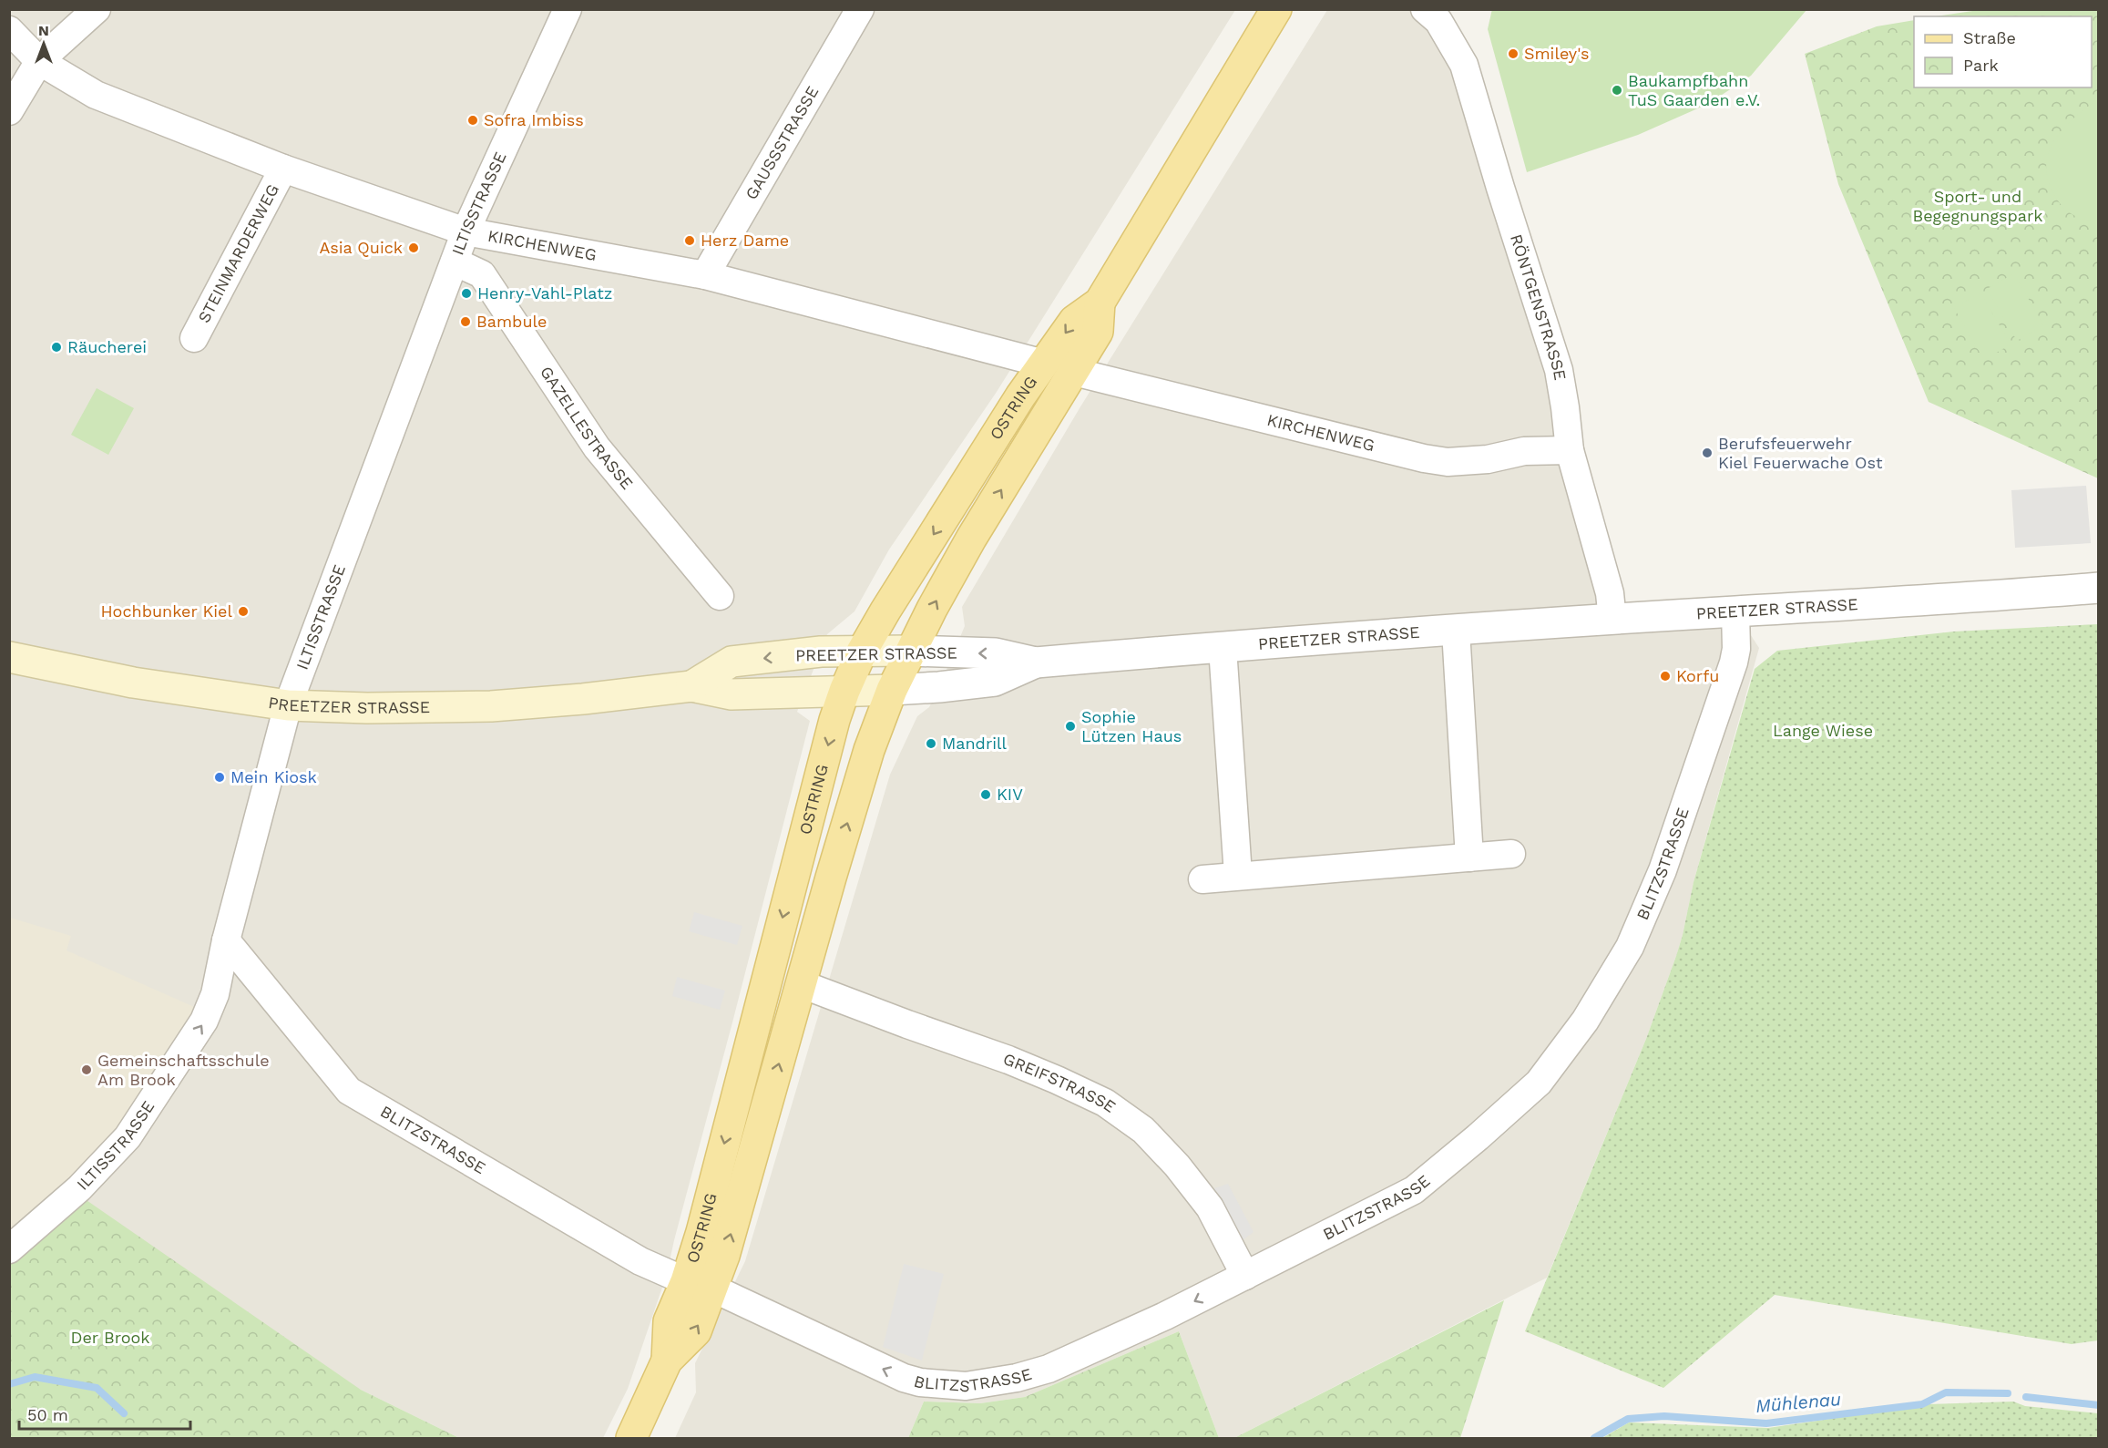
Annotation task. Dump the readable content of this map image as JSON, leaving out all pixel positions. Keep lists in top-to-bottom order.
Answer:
{
  "streets": {
    "main road": ["OSTRING", "PREETZER STRASSE"],
    "street": [
      "GAUSSSTRASSE",
      "ILTISSTRASSE",
      "KIRCHENWEG",
      "STEINMARDERWEG",
      "RÖNTGENSTRASSE",
      "GAZELLESTRASSE",
      "BLITZSTRASSE",
      "GREIFSTRASSE"
    ]
  },
  "crossings": [
    ["GAUSSSTRASSE", "KIRCHENWEG"],
    ["ILTISSTRASSE", "KIRCHENWEG"],
    ["ILTISSTRASSE", "GAZELLESTRASSE"],
    ["ILTISSTRASSE", "PREETZER STRASSE"],
    ["ILTISSTRASSE", "BLITZSTRASSE"],
    ["KIRCHENWEG", "STEINMARDERWEG"],
    ["KIRCHENWEG", "RÖNTGENSTRASSE"],
    ["KIRCHENWEG", "OSTRING"],
    ["RÖNTGENSTRASSE", "PREETZER STRASSE"],
    ["OSTRING", "PREETZER STRASSE"],
    ["OSTRING", "BLITZSTRASSE"],
    ["OSTRING", "GREIFSTRASSE"],
    ["PREETZER STRASSE", "BLITZSTRASSE"],
    ["BLITZSTRASSE", "GREIFSTRASSE"]
  ],
  "water": ["Mühlenau"],
  "parks": ["Sport- und Begegnungspark", "Lange Wiese", "Der Brook"],
  "places": [
    "Smiley's",
    "Baukampfbahn TuS Gaarden e.V.",
    "Sofra Imbiss",
    "Herz Dame",
    "Asia Quick",
    "Henry-Vahl-Platz",
    "Bambule",
    "Räucherei",
    "Berufsfeuerwehr Kiel Feuerwache Ost",
    "Hochbunker Kiel",
    "Korfu",
    "Sophie Lützen Haus",
    "Mandrill",
    "Mein Kiosk",
    "KIV",
    "Gemeinschaftsschule Am Brook"
  ],
  "legend": ["Straße", "Park"],
  "scale_bar": "50 m",
  "north": "top"
}
